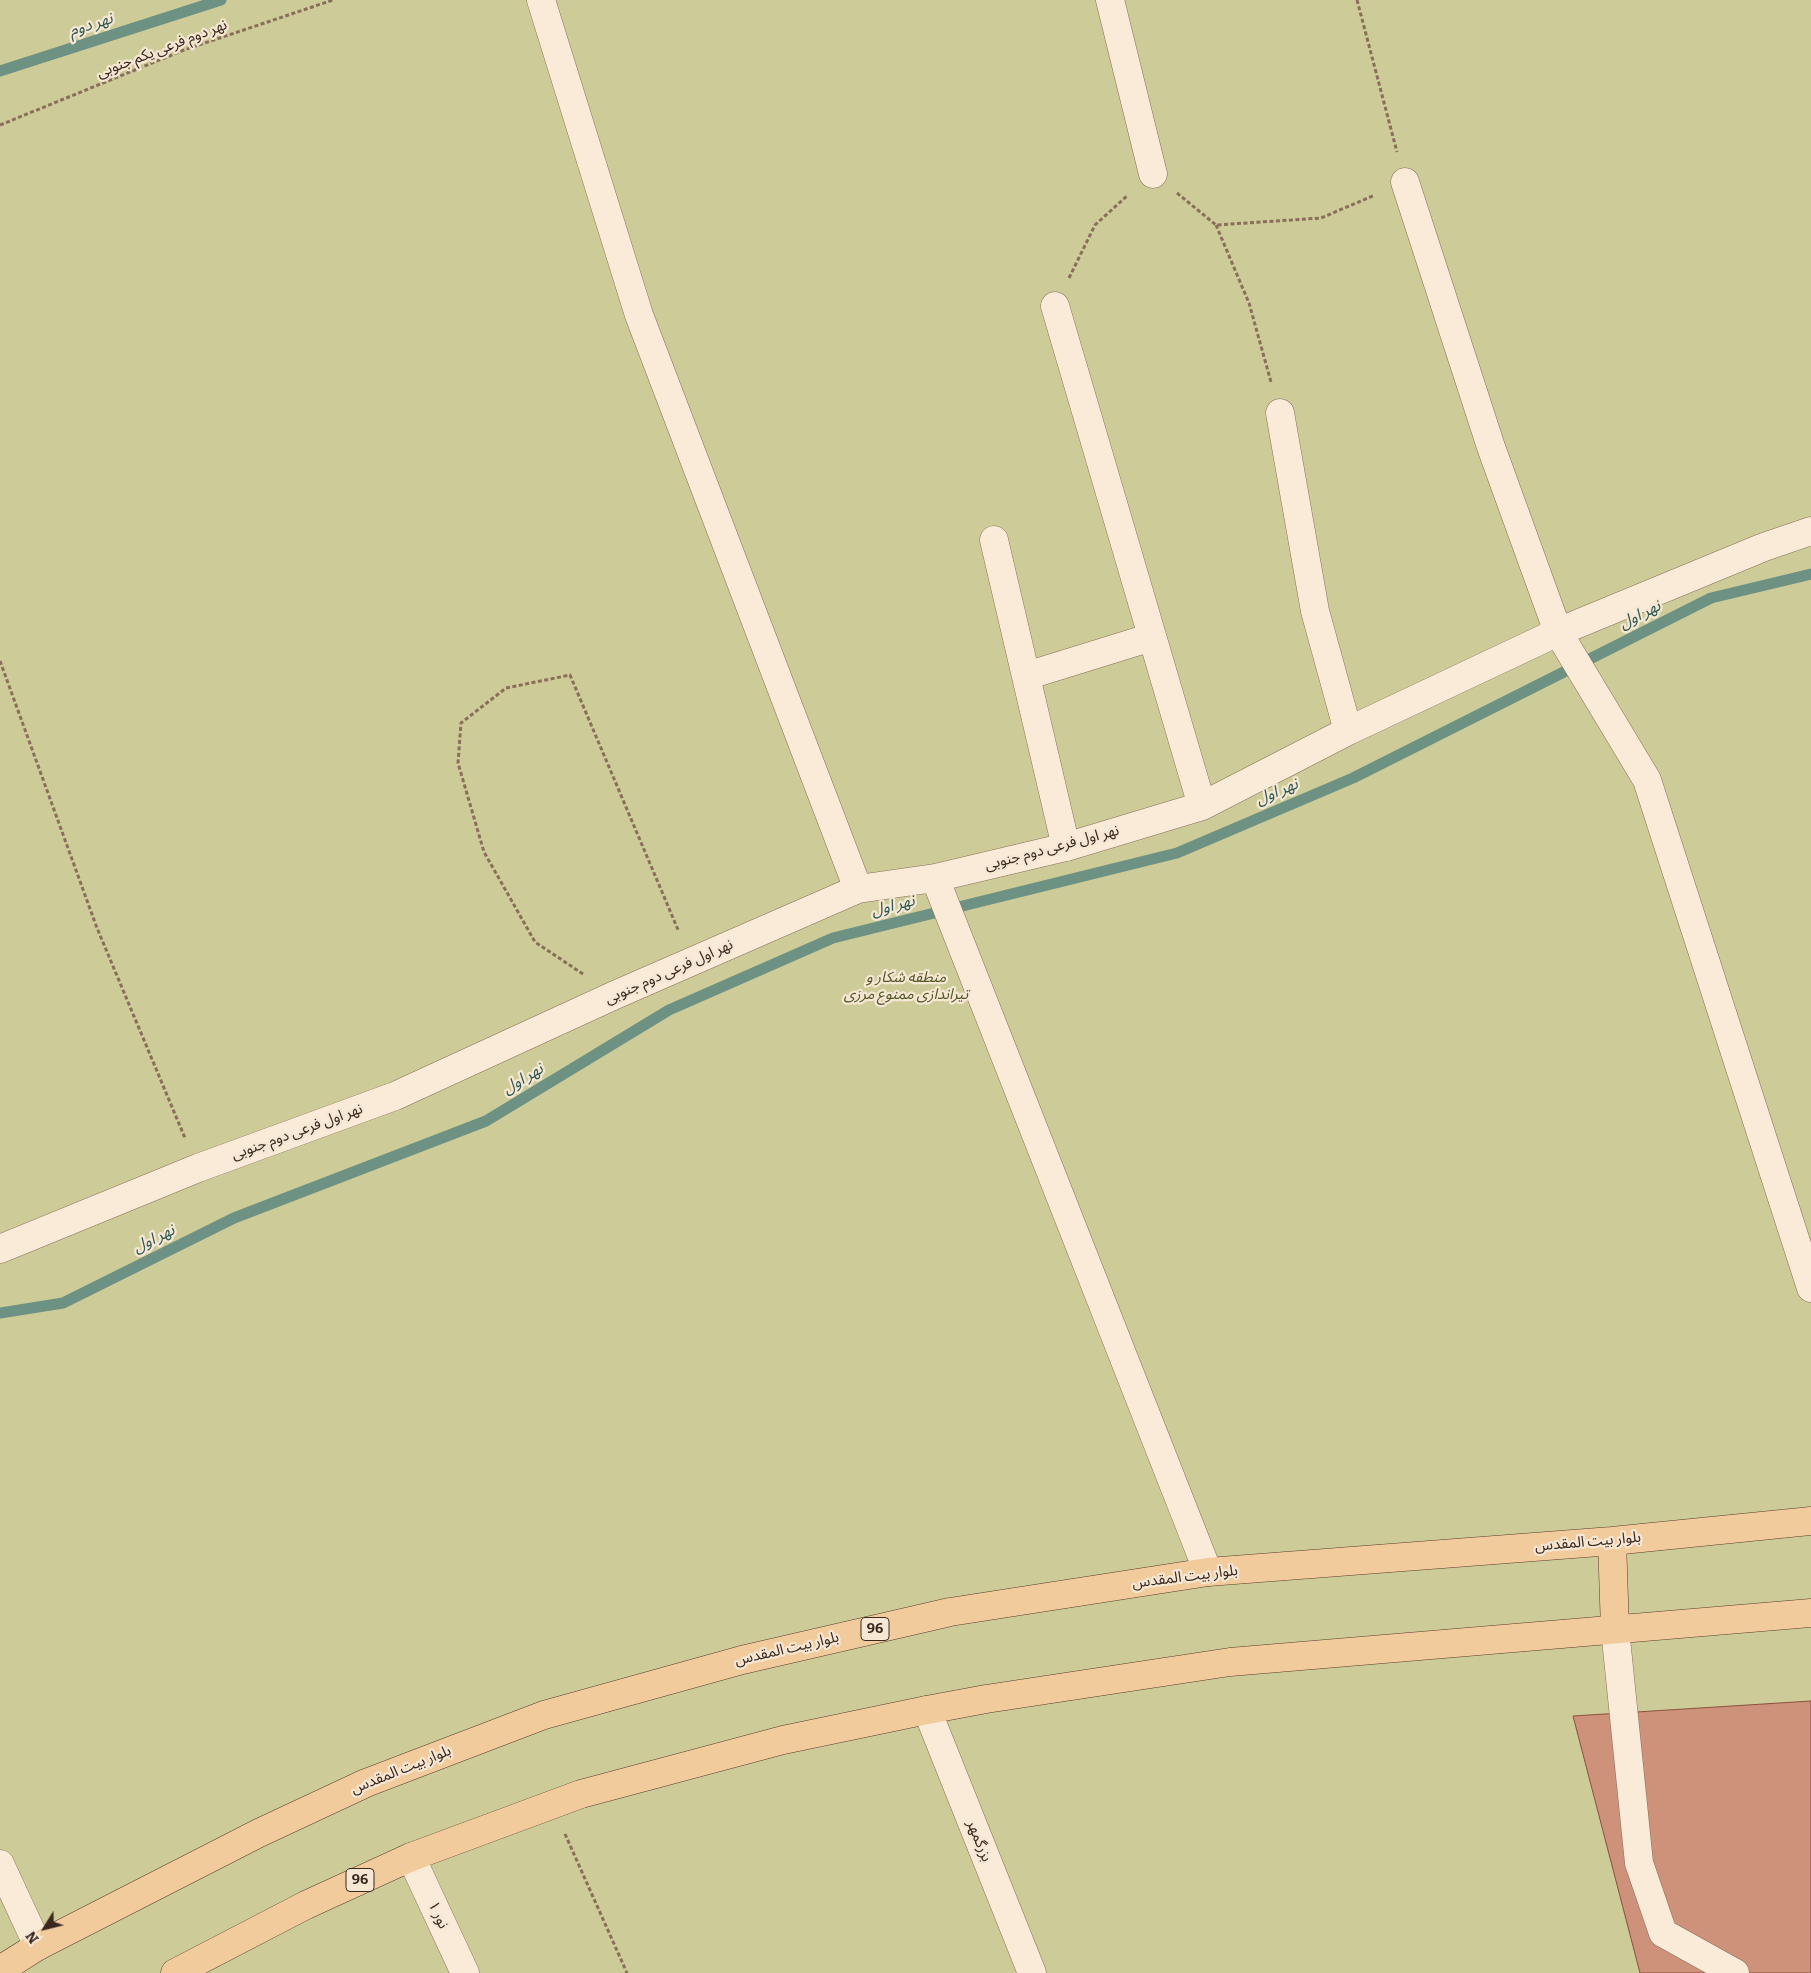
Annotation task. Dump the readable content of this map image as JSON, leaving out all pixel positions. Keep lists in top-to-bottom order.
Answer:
{
  "streets": {
    "main road": ["بلوار بیت المقدس", "96"],
    "street": ["نهر اول فرعی دوم جنوبی", "بزرگمهر", "نور ۱"],
    "path": ["نهر دوم فرعی یکم جنوبی"]
  },
  "crossings": [
    ["96", "بزرگمهر"],
    ["96", "نور ۱"]
  ],
  "water": ["نهر دوم", "نهر اول"],
  "parks": ["منطقه شکار و تیراندازی ممنوع مرزی"],
  "north": "bottom left"
}
